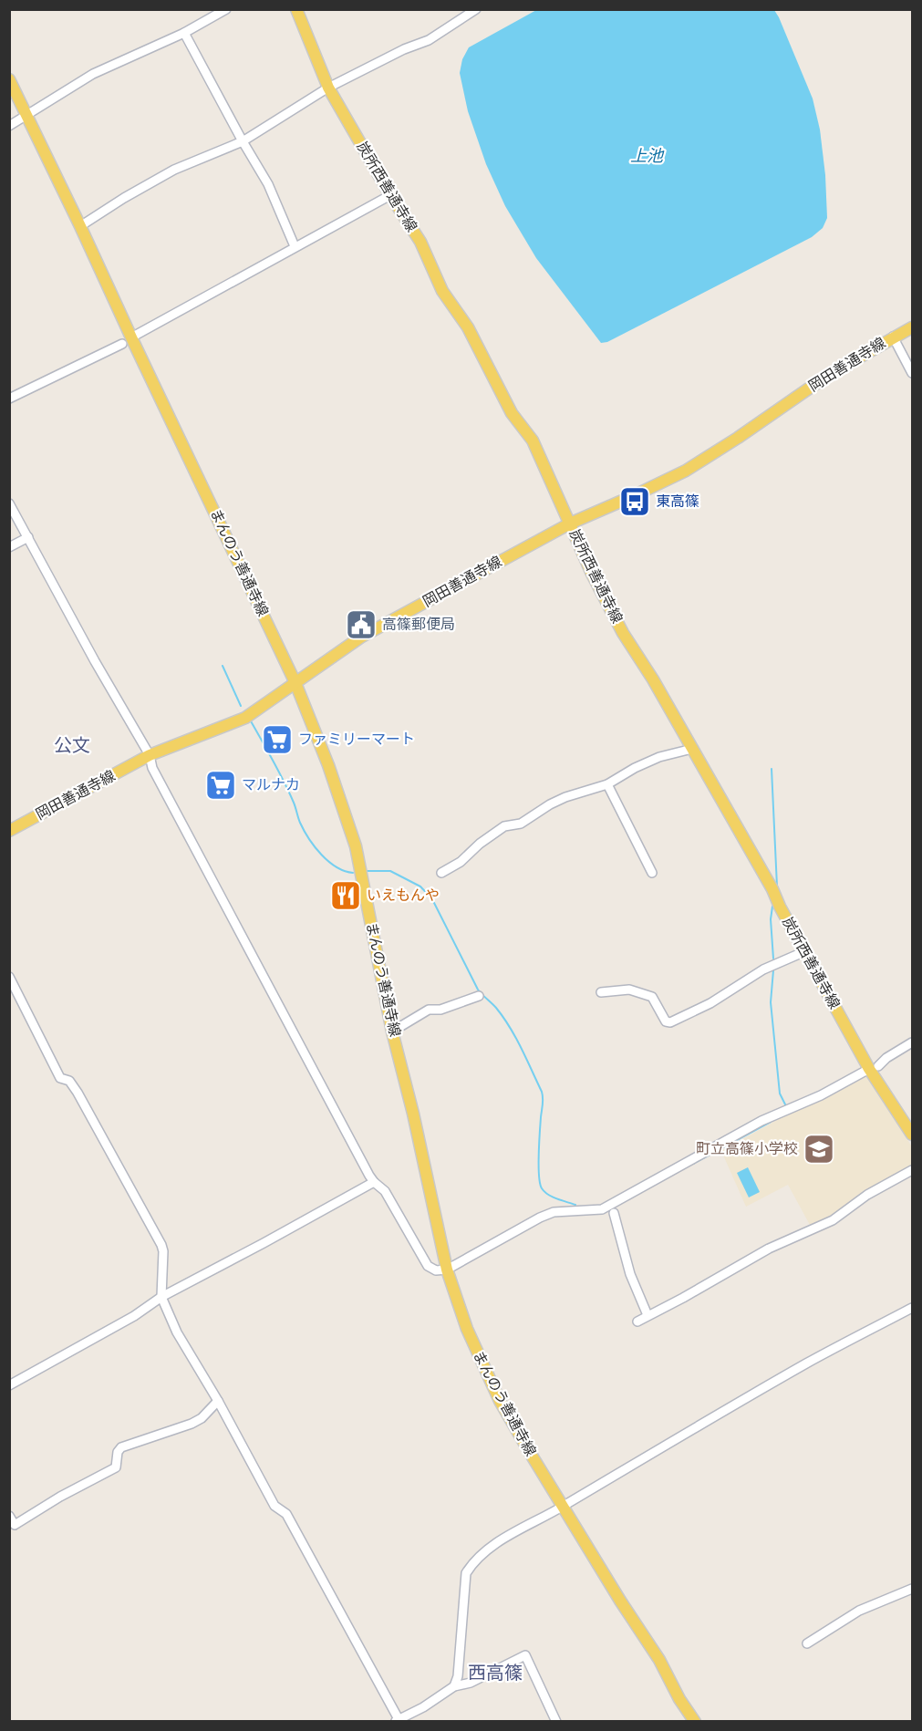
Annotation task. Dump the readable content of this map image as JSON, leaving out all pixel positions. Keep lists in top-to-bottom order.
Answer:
{
  "streets": {
    "main road": ["炭所西善通寺線", "岡田善通寺線", "まんのう善通寺線"]
  },
  "crossings": [
    ["炭所西善通寺線", "岡田善通寺線"],
    ["岡田善通寺線", "まんのう善通寺線"]
  ],
  "districts": ["公文", "西高篠"],
  "water": ["上池"],
  "places": {
    "bus stop": ["東高篠"],
    "public building": ["高篠郵便局"],
    "supermarket": ["ファミリーマート", "マルナカ"],
    "restaurant": ["いえもんや"],
    "school or university": ["町立高篠小学校"]
  }
}
